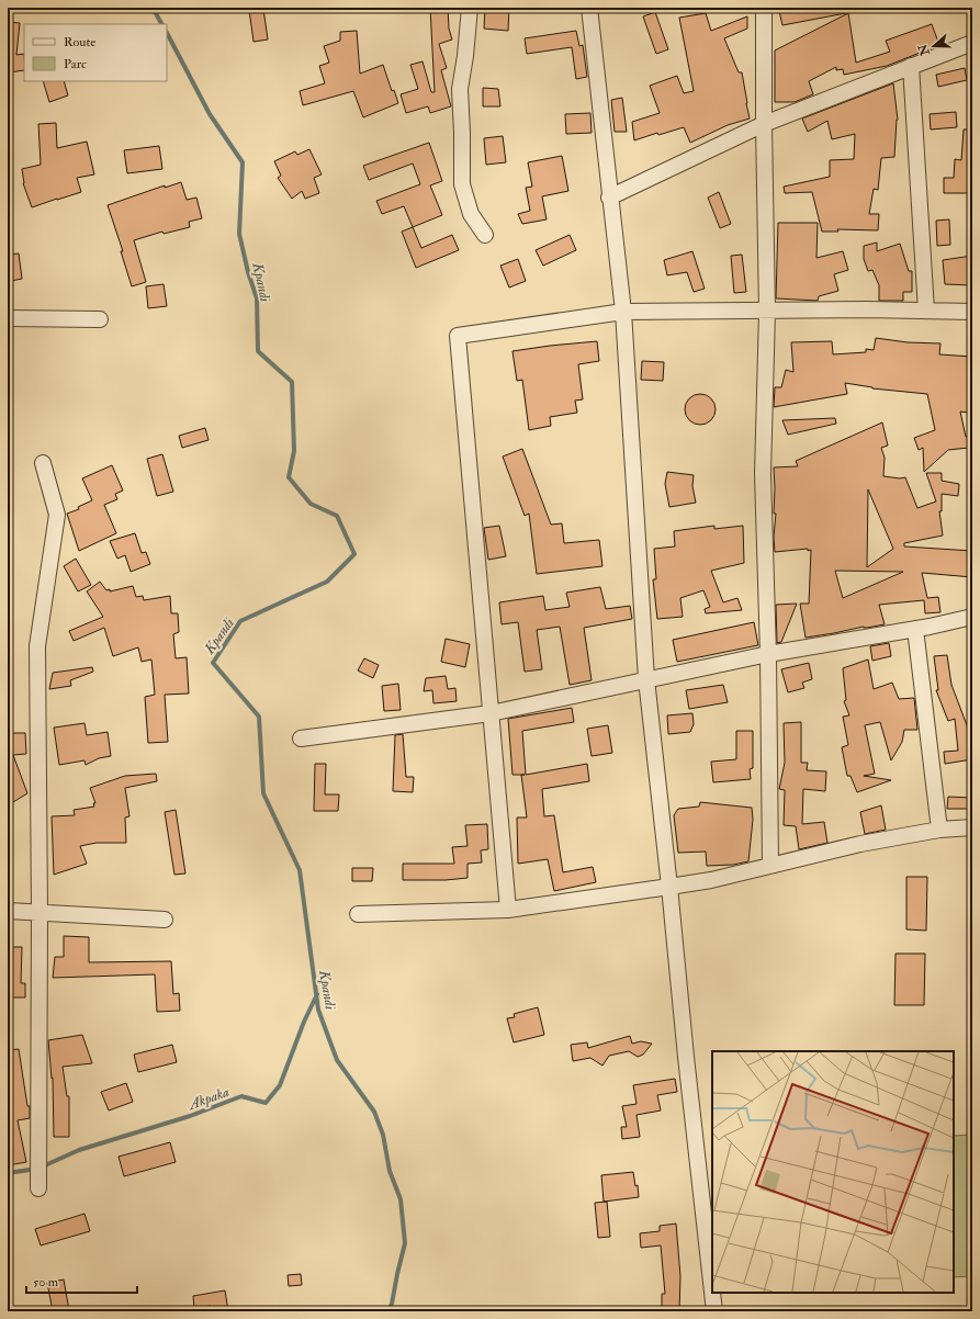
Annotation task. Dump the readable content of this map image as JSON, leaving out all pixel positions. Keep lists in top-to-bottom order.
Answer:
{
  "water": ["Kpandi", "Akpaka"],
  "legend": ["Route", "Parc"],
  "scale_bar": "50 m",
  "north": "left"
}
